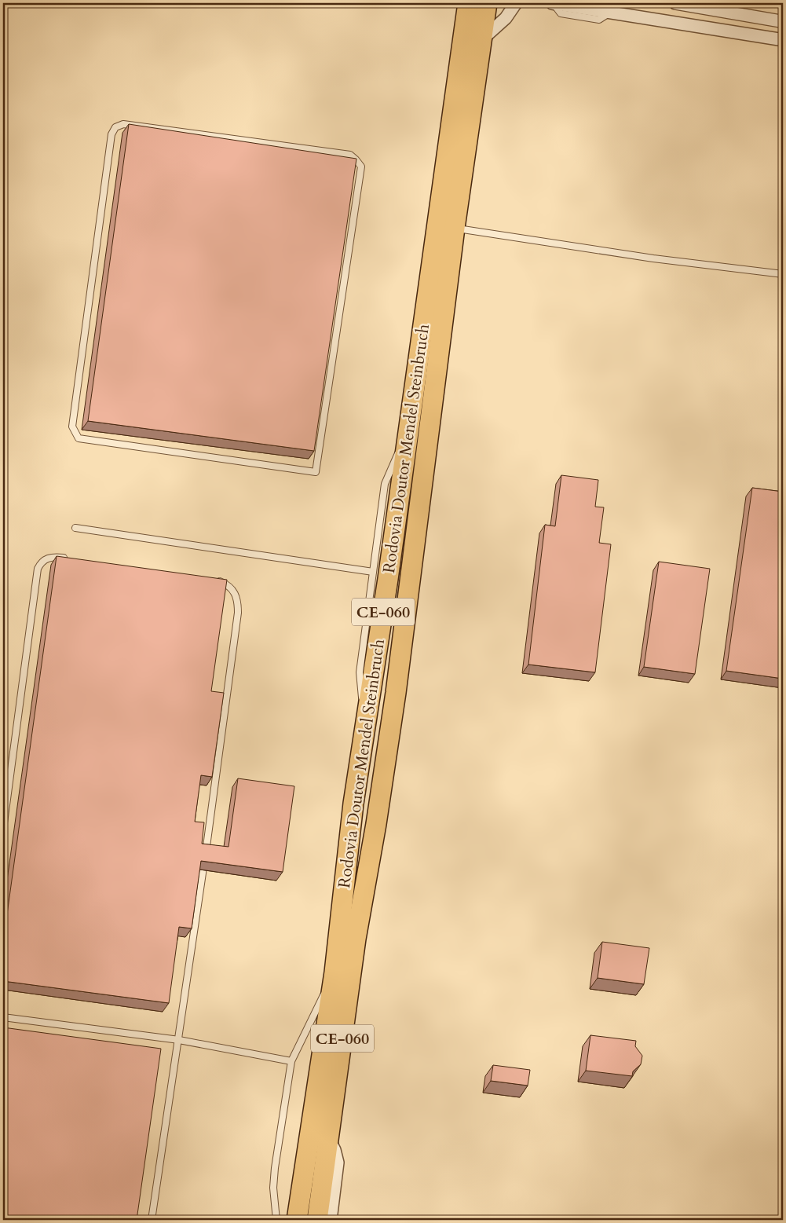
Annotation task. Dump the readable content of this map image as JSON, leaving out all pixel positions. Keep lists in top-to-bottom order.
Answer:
{
  "streets": {
    "highway": ["Rodovia Doutor Mendel Steinbruch", "CE-060"]
  }
}
